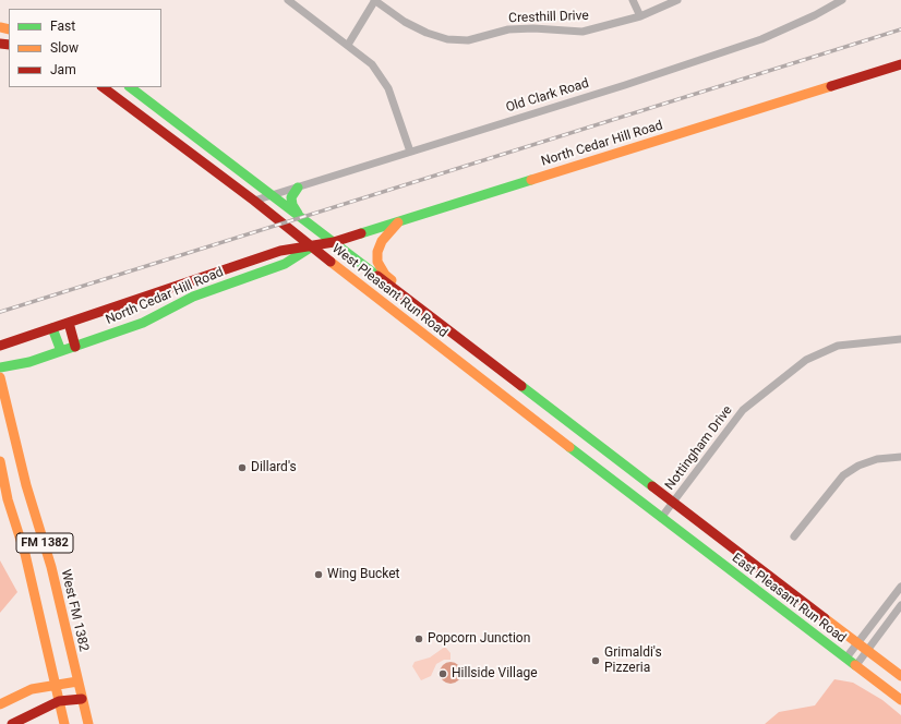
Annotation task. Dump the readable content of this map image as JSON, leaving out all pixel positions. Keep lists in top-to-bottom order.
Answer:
{
  "streets": {
    "main road": [
      "North Cedar Hill Road",
      "West Pleasant Run Road",
      "FM 1382",
      "East Pleasant Run Road",
      "West FM 1382"
    ],
    "street": ["Cresthill Drive", "Old Clark Road", "Nottingham Drive"]
  },
  "crossings": [
    ["Old Clark Road", "West Pleasant Run Road"],
    ["North Cedar Hill Road", "West Pleasant Run Road"],
    ["West Pleasant Run Road", "Nottingham Drive"],
    ["West Pleasant Run Road", "East Pleasant Run Road"],
    ["Nottingham Drive", "East Pleasant Run Road"]
  ],
  "places": [
    "Dillard's",
    "Wing Bucket",
    "Popcorn Junction",
    "Grimaldi's Pizzeria",
    "Hillside Village"
  ],
  "legend": ["Fast", "Slow", "Jam"]
}
